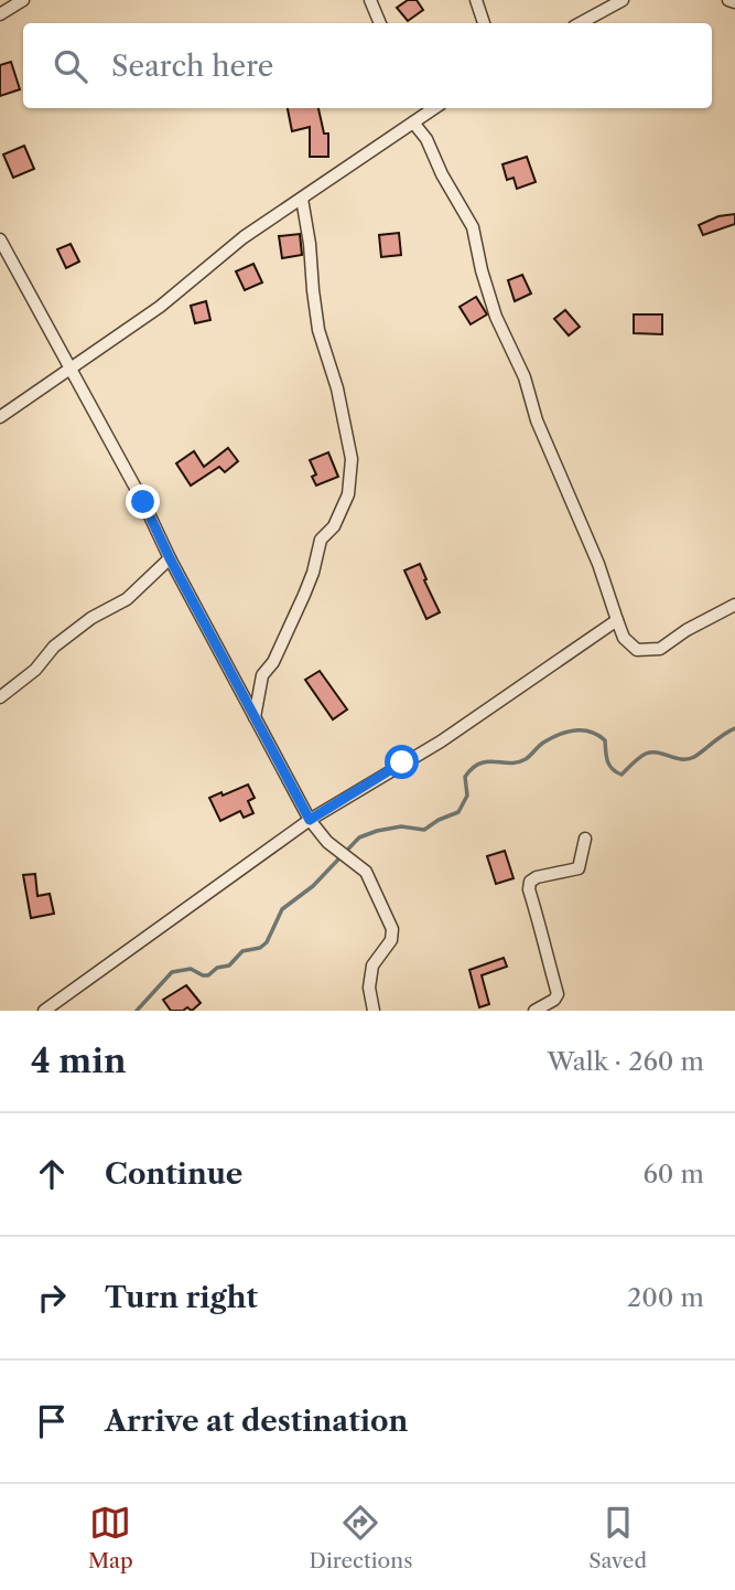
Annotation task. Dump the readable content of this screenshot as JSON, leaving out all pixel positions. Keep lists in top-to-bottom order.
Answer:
{
  "page": {
    "search": "Search here",
    "heading": ["4 min", "Walk · 260 m"],
    "list": [
      ["Continue", "60 m"],
      ["Turn right", "200 m"],
      "Arrive at destination"
    ],
    "nav": ["Map", "Directions", "Saved"]
  }
}
